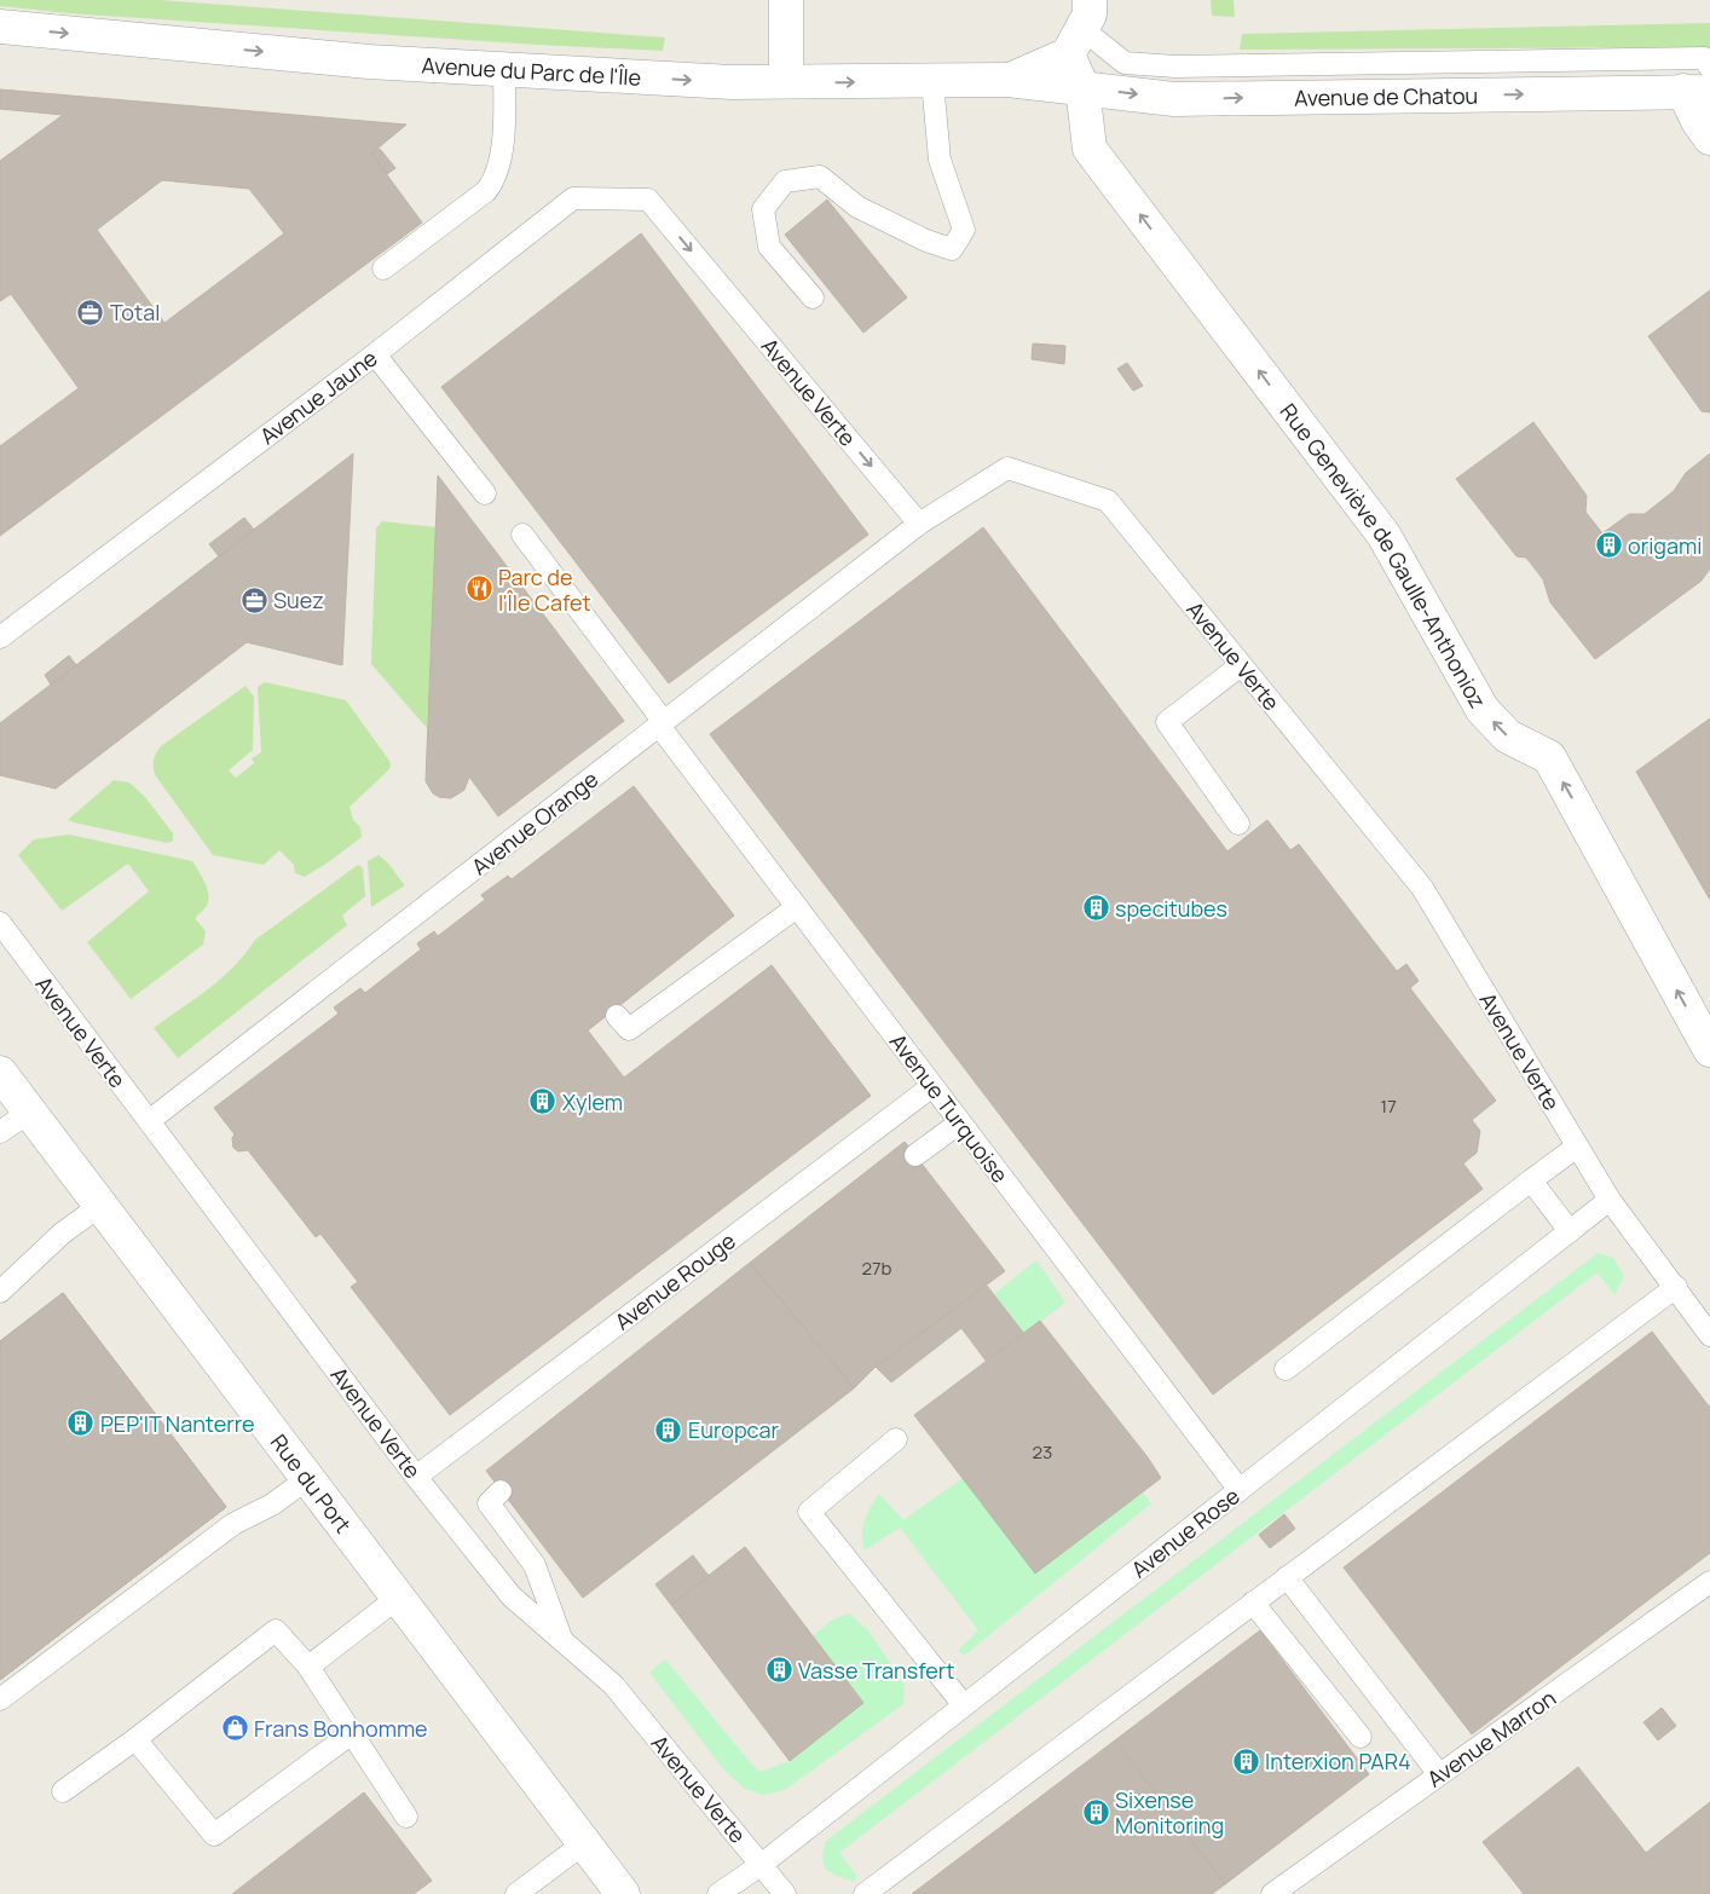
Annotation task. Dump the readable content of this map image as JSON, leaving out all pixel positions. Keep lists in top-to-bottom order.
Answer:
{
  "streets": {
    "street": [
      "Avenue du Parc de l'Île",
      "Avenue de Chatou",
      "Rue Geneviève de Gaulle-Anthonioz",
      "Rue du Port"
    ],
    "lane": [
      "Avenue Verte",
      "Avenue Jaune",
      "Avenue Orange",
      "Avenue Turquoise",
      "Avenue Rouge",
      "Avenue Rose",
      "Avenue Marron"
    ]
  },
  "crossings": [
    ["Avenue du Parc de l'Île", "Avenue de Chatou"],
    ["Avenue du Parc de l'Île", "Rue Geneviève de Gaulle-Anthonioz"],
    ["Avenue de Chatou", "Rue Geneviève de Gaulle-Anthonioz"],
    ["Avenue Verte", "Avenue Jaune"],
    ["Avenue Verte", "Avenue Orange"],
    ["Avenue Verte", "Avenue Rouge"],
    ["Avenue Verte", "Avenue Rose"],
    ["Avenue Orange", "Avenue Turquoise"],
    ["Avenue Turquoise", "Avenue Rouge"],
    ["Avenue Turquoise", "Avenue Rose"]
  ],
  "one_way": ["Avenue du Parc de l'Île", "Avenue de Chatou", "Rue Geneviève de Gaulle-Anthonioz"],
  "places": {
    "office": ["Total", "Suez"],
    "building": [
      "origami",
      "specitubes",
      "Xylem",
      "PEP'IT Nanterre",
      "Europcar",
      "Vasse Transfert",
      "Interxion PAR4",
      "Sixense Monitoring"
    ],
    "restaurant": ["Parc de l'Île Cafet"],
    "shop": ["Frans Bonhomme"]
  },
  "house_numbers": ["17", "27b", "23"]
}
